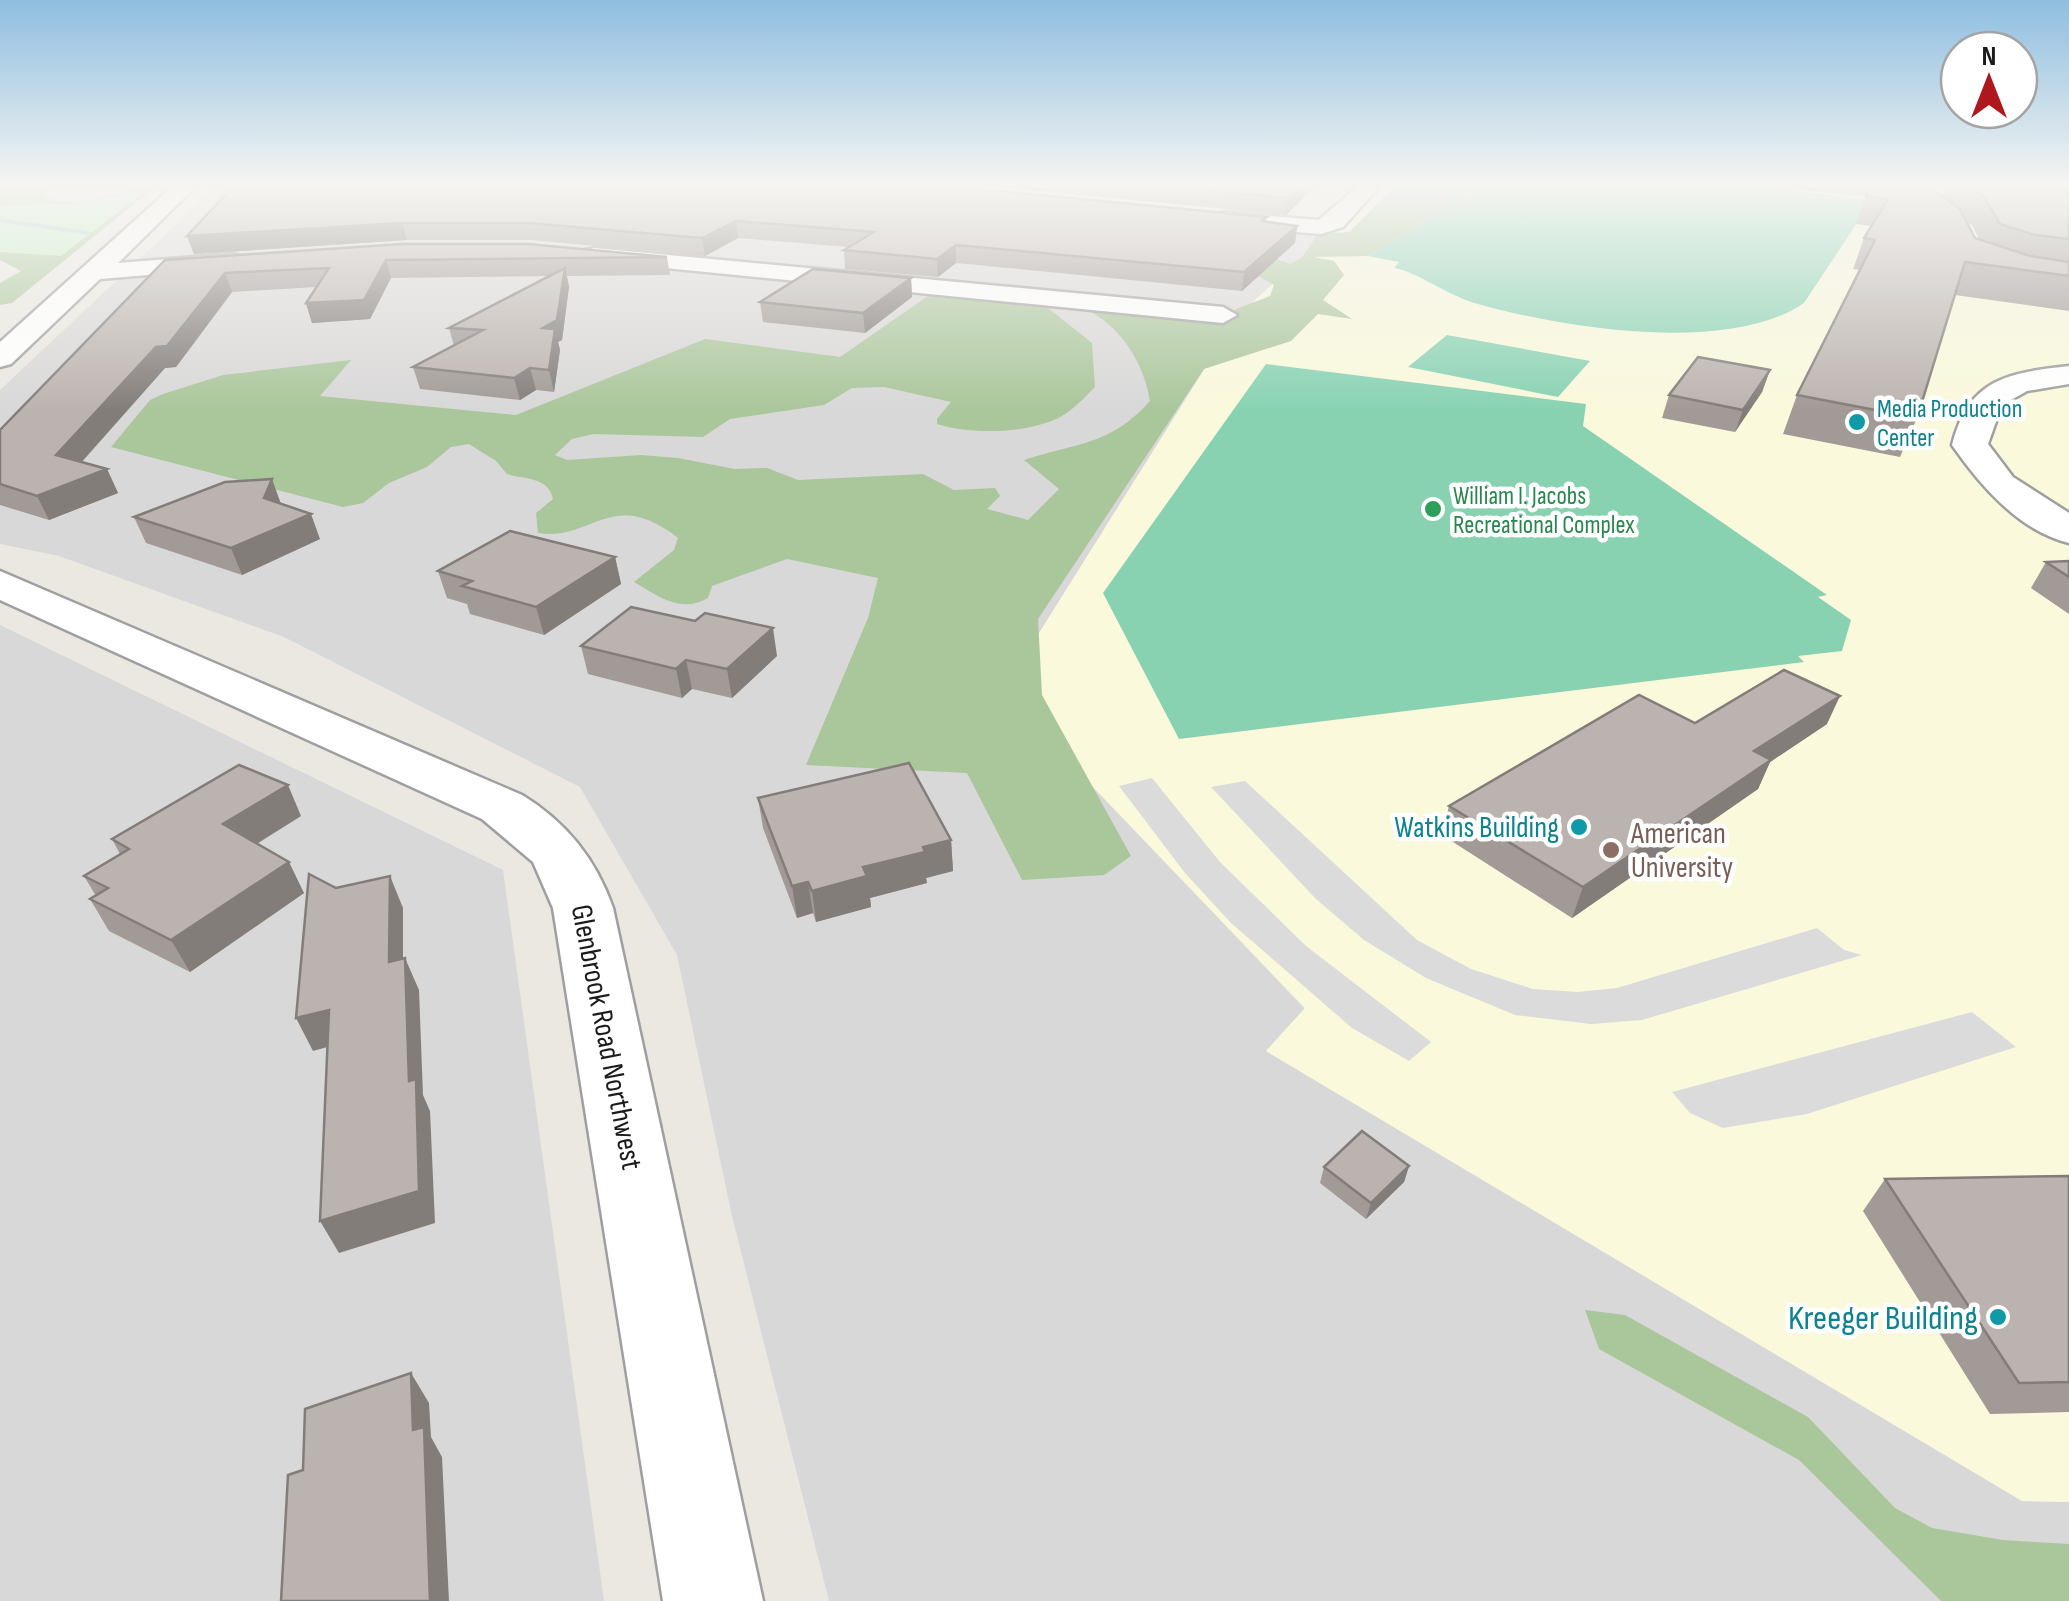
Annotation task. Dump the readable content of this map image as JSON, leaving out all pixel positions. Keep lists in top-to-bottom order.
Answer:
{
  "streets": {
    "street": ["Glenbrook Road Northwest"]
  },
  "places": [
    "Media Production Center",
    "William I. Jacobs Recreational Complex",
    "Watkins Building",
    "American University",
    "Kreeger Building"
  ],
  "north": "top"
}
